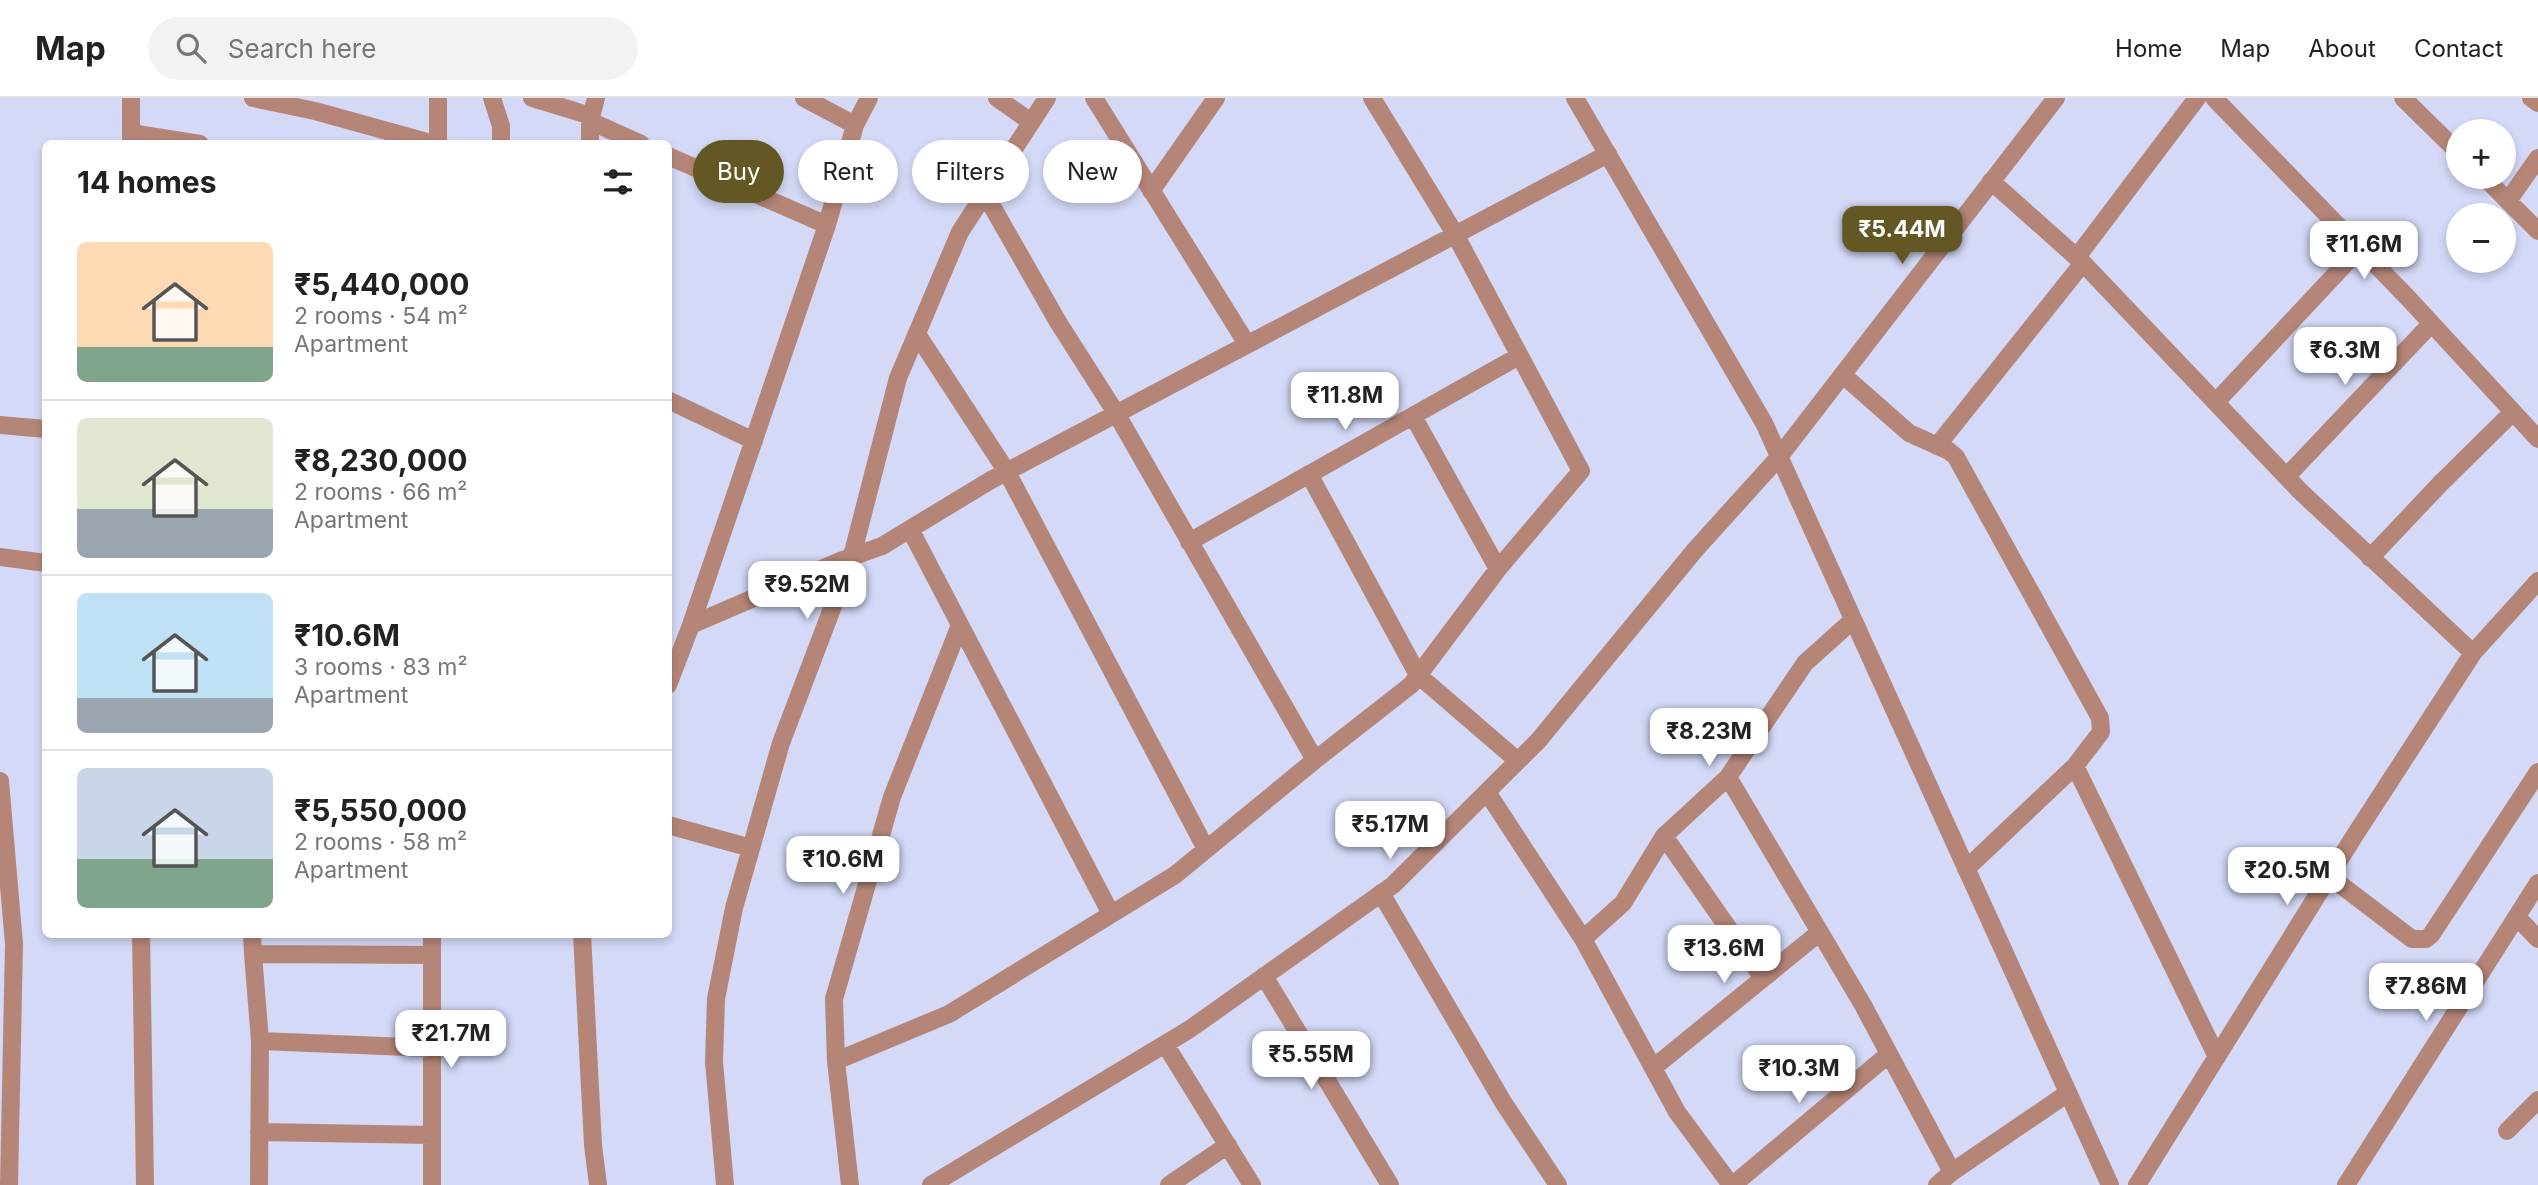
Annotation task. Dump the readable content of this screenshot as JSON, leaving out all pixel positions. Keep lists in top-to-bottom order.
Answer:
{
  "page": {
    "header": "Map",
    "search": "Search here",
    "nav": [
      "Home",
      "Map",
      "About",
      "Contact"
    ],
    "map_buttons": ["+", "−"],
    "chip": [
      "Buy",
      "Rent",
      "Filters",
      "New"
    ],
    "heading": "14 homes",
    "price": [
      "₹5.44M",
      "₹11.6M",
      "₹6.3M",
      "₹11.8M",
      "₹9.52M",
      "₹8.23M",
      "₹5.17M",
      "₹10.6M",
      "₹20.5M",
      "₹13.6M",
      "₹7.86M",
      "₹21.7M",
      "₹5.55M",
      "₹10.3M"
    ],
    "list": [
      {
        "name": "₹5,440,000",
        "note": "2 rooms · 54 m² · Apartment"
      },
      {
        "name": "₹8,230,000",
        "note": "2 rooms · 66 m² · Apartment"
      },
      {
        "name": "₹10.6M",
        "note": "3 rooms · 83 m² · Apartment"
      },
      {
        "name": "₹5,550,000",
        "note": "2 rooms · 58 m² · Apartment"
      }
    ]
  }
}
